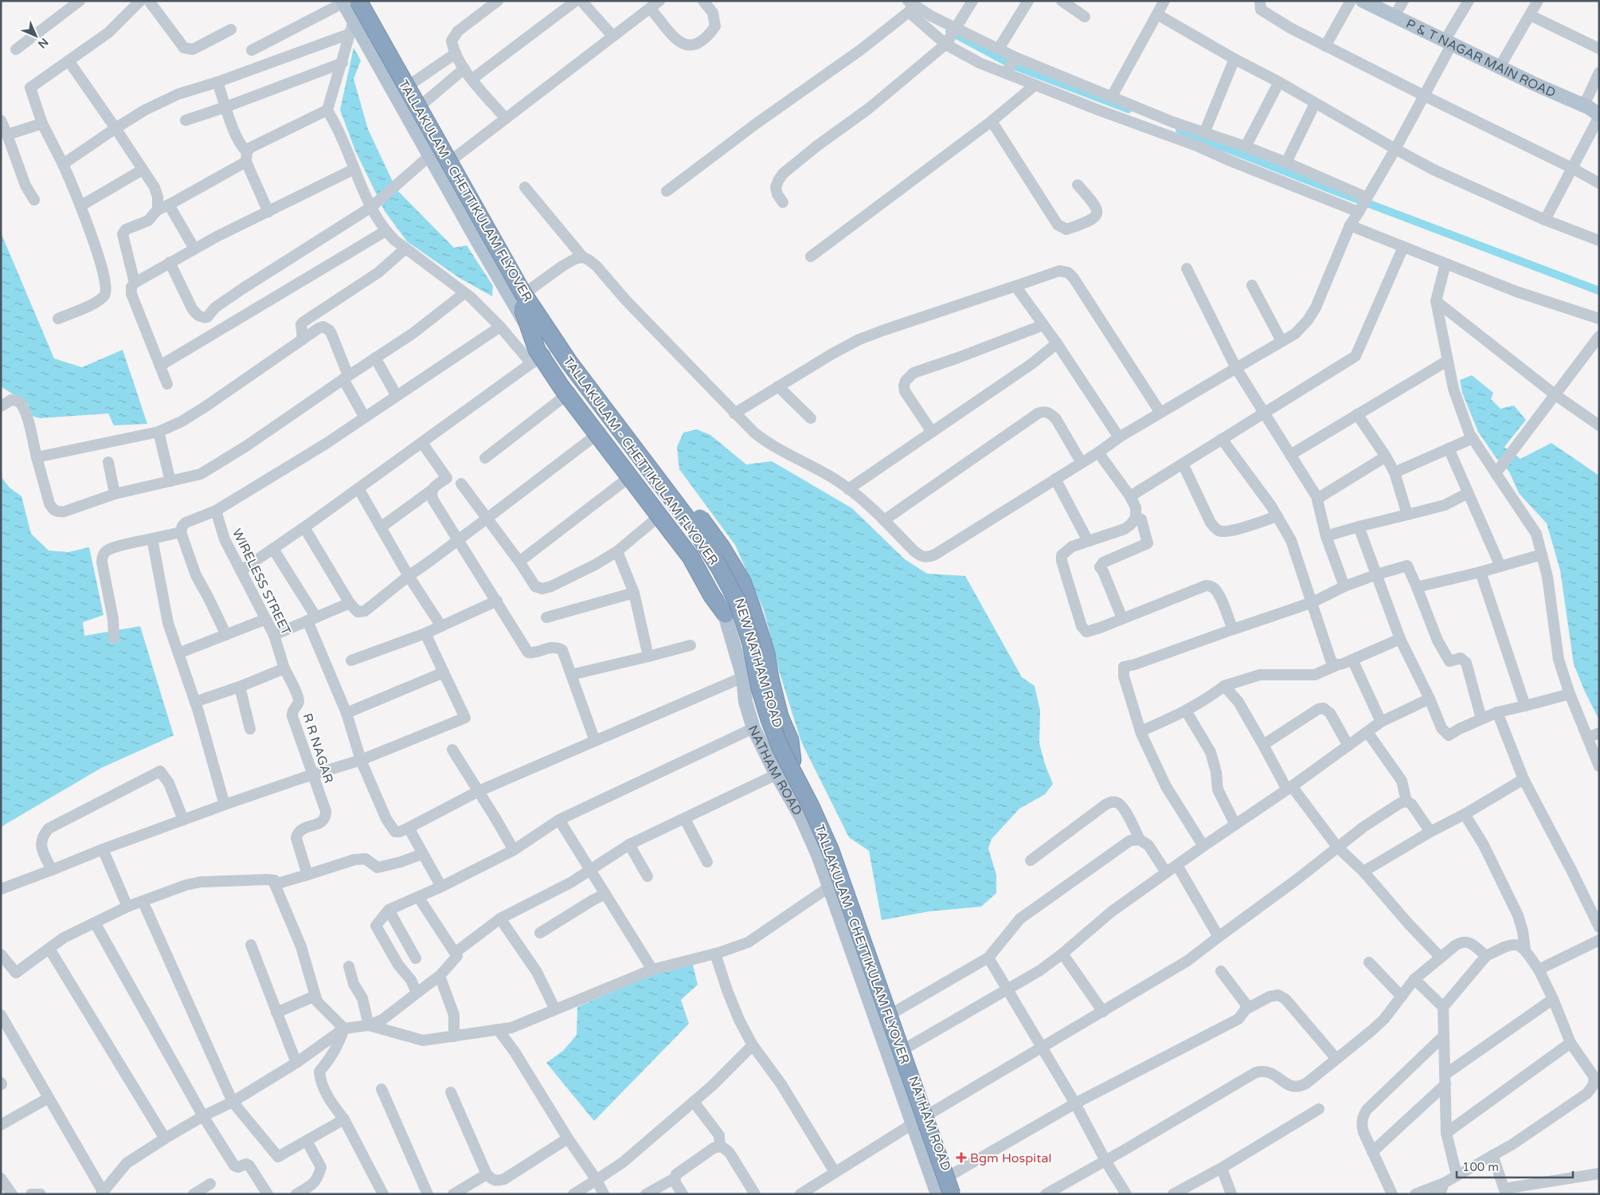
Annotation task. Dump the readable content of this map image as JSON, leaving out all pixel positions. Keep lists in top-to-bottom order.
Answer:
{
  "streets": {
    "highway": ["TALLAKULAM - CHETTIKULAM FLYOVER"],
    "main road": ["P & T NAGAR MAIN ROAD", "NEW NATHAM ROAD", "NATHAM ROAD"],
    "street": ["WIRELESS STREET", "R R NAGAR"]
  },
  "crossings": [
    ["TALLAKULAM - CHETTIKULAM FLYOVER", "NEW NATHAM ROAD"],
    ["WIRELESS STREET", "R R NAGAR"],
    ["NEW NATHAM ROAD", "NATHAM ROAD"]
  ],
  "places": {
    "health": ["Bgm Hospital"]
  },
  "scale_bar": "100 m",
  "north": "bottom right"
}
